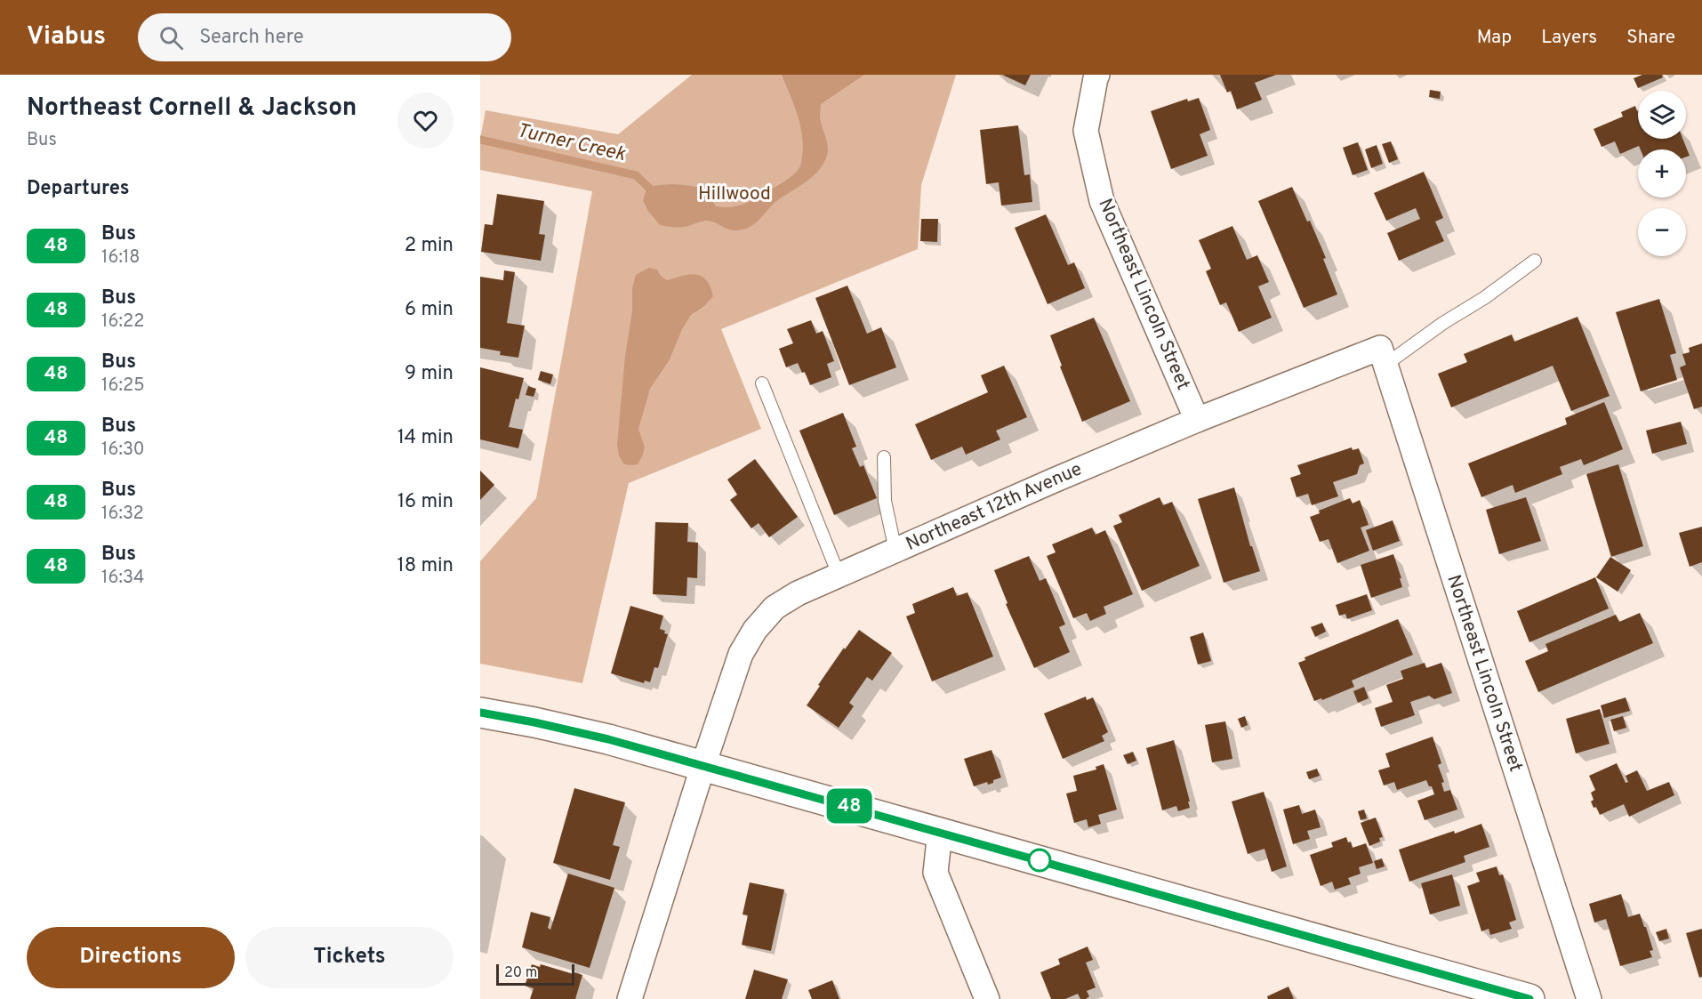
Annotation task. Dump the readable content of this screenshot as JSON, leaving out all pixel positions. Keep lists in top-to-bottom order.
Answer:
{
  "streets": {
    "street": ["Northeast Lincoln Street", "Northeast 12th Avenue"]
  },
  "crossings": [
    ["Northeast Lincoln Street", "Northeast 12th Avenue"]
  ],
  "water": ["Turner Creek"],
  "parks": ["Hillwood"],
  "lines": ["bus line 48"],
  "scale_bar": "20 m",
  "page": {
    "header": "Viabus",
    "search": "Search here",
    "nav": ["Map", "Layers", "Share"],
    "heading": [
      ["Northeast Cornell & Jackson", "Bus"],
      "Departures"
    ],
    "on_map": "48",
    "map_buttons": ["+", "−"],
    "list": [
      {
        "mark": "48",
        "name": "Bus",
        "note": "16:18",
        "value": "2 min"
      },
      {
        "mark": "48",
        "name": "Bus",
        "note": "16:22",
        "value": "6 min"
      },
      {
        "mark": "48",
        "name": "Bus",
        "note": "16:25",
        "value": "9 min"
      },
      {
        "mark": "48",
        "name": "Bus",
        "note": "16:30",
        "value": "14 min"
      },
      {
        "mark": "48",
        "name": "Bus",
        "note": "16:32",
        "value": "16 min"
      },
      {
        "mark": "48",
        "name": "Bus",
        "note": "16:34",
        "value": "18 min"
      }
    ],
    "buttons": ["Directions", "Tickets"],
    "scale": "20 m"
  }
}
